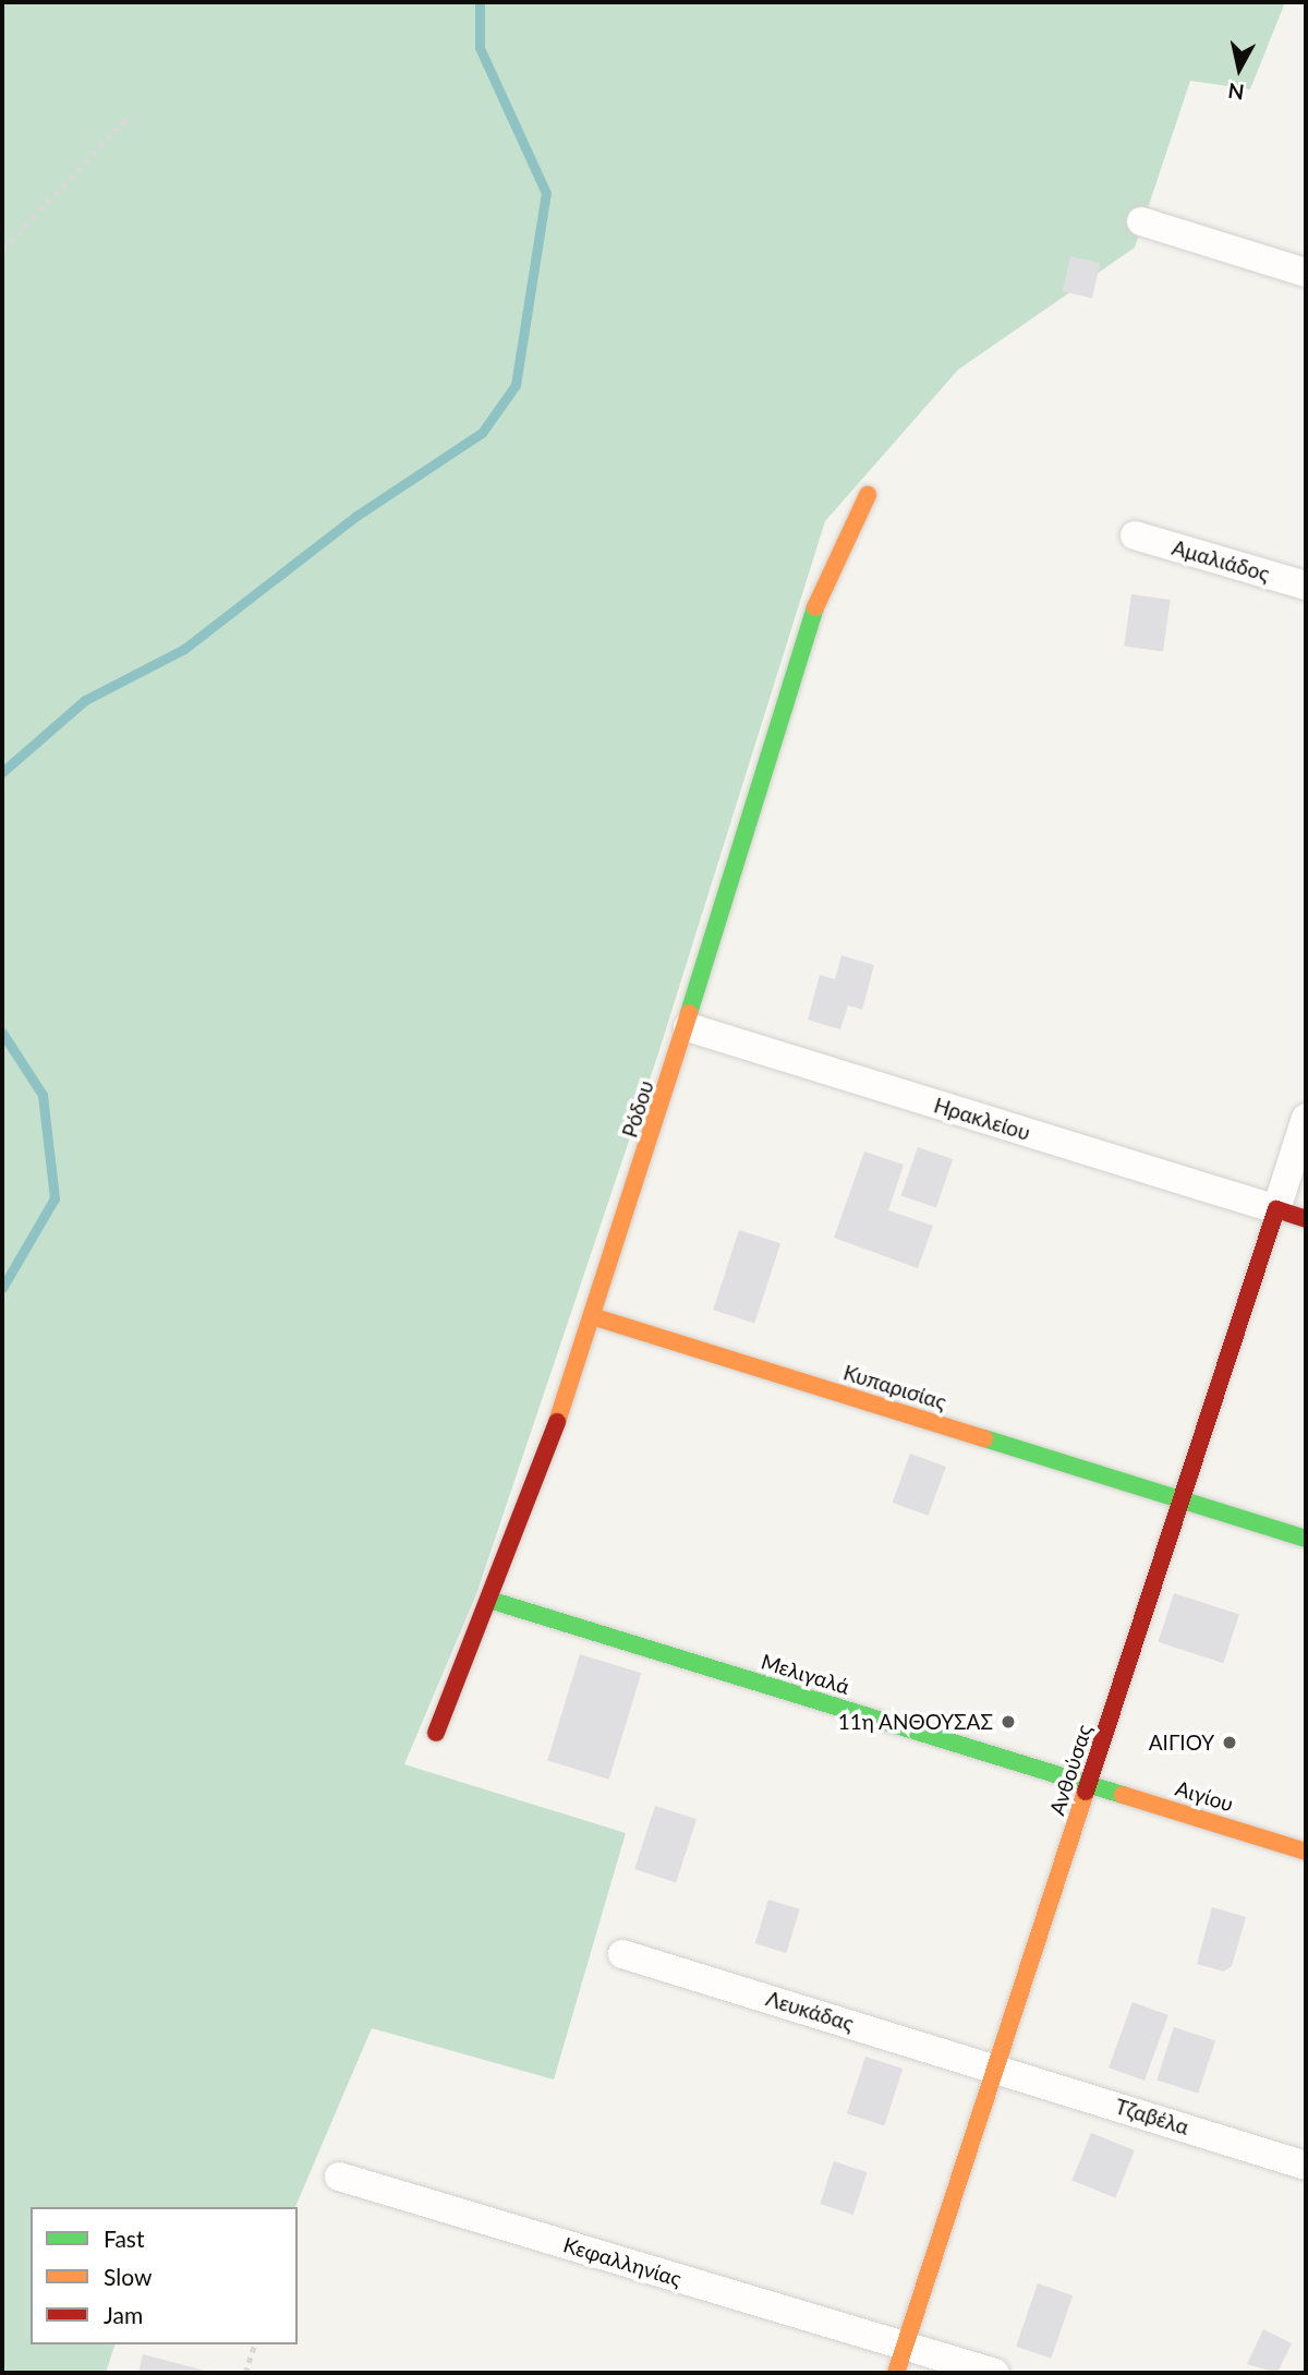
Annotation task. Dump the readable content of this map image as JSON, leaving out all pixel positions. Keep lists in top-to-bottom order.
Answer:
{
  "streets": {
    "street": [
      "Αμαλιάδος",
      "Ρόδου",
      "Ηρακλείου",
      "Κυπαρισίας",
      "Μελιγαλά",
      "Ανθούσας",
      "Αιγίου",
      "Λευκάδας",
      "Τζαβέλα",
      "Κεφαλληνίας"
    ]
  },
  "crossings": [
    ["Ρόδου", "Ηρακλείου"],
    ["Ρόδου", "Κυπαρισίας"],
    ["Ρόδου", "Μελιγαλά"],
    ["Ηρακλείου", "Ανθούσας"],
    ["Κυπαρισίας", "Ανθούσας"],
    ["Μελιγαλά", "Ανθούσας"],
    ["Μελιγαλά", "Αιγίου"],
    ["Ανθούσας", "Αιγίου"],
    ["Ανθούσας", "Λευκάδας"],
    ["Ανθούσας", "Τζαβέλα"],
    ["Ανθούσας", "Κεφαλληνίας"],
    ["Λευκάδας", "Τζαβέλα"]
  ],
  "places": ["11η ΑΝΘΟΥΣΑΣ", "ΑΙΓΙΟΥ"],
  "legend": ["Fast", "Slow", "Jam"],
  "north": "bottom"
}
